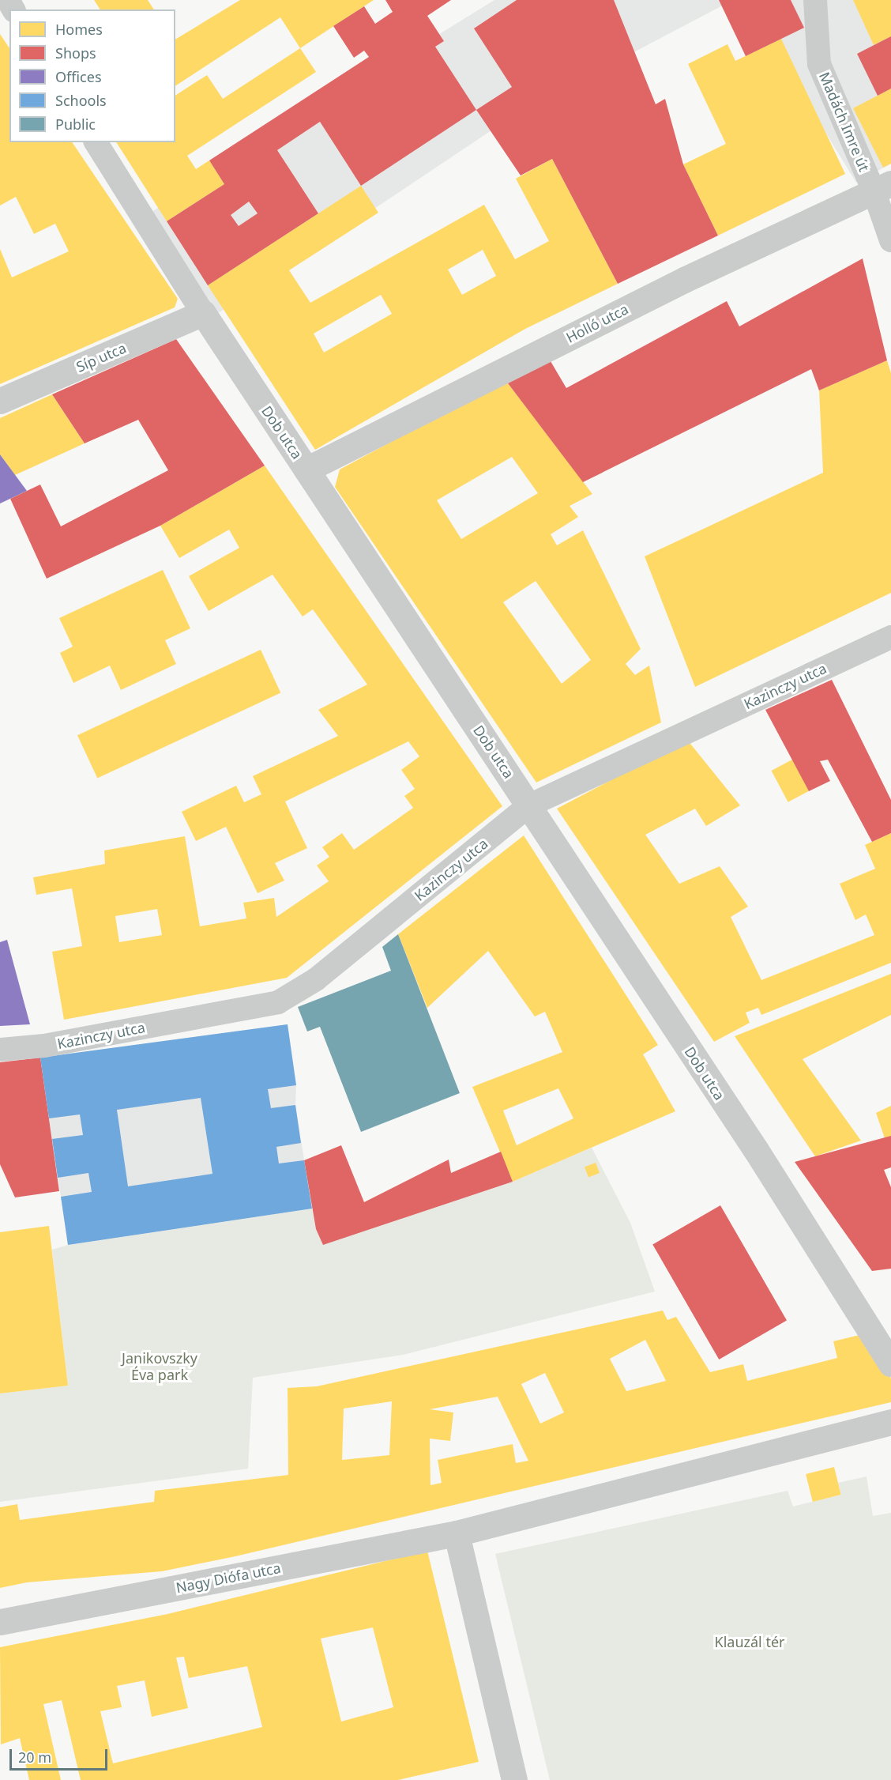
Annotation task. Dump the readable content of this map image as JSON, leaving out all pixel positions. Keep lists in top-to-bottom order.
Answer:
{
  "streets": {
    "street": [
      "Madách Imre út",
      "Holló utca",
      "Síp utca",
      "Dob utca",
      "Kazinczy utca",
      "Nagy Diófa utca"
    ]
  },
  "crossings": [
    ["Madách Imre út", "Holló utca"],
    ["Holló utca", "Dob utca"],
    ["Síp utca", "Dob utca"],
    ["Dob utca", "Kazinczy utca"]
  ],
  "parks": ["Janikovszky Éva park", "Klauzál tér"],
  "legend": [
    "Homes",
    "Shops",
    "Offices",
    "Schools",
    "Public"
  ],
  "scale_bar": "20 m"
}
